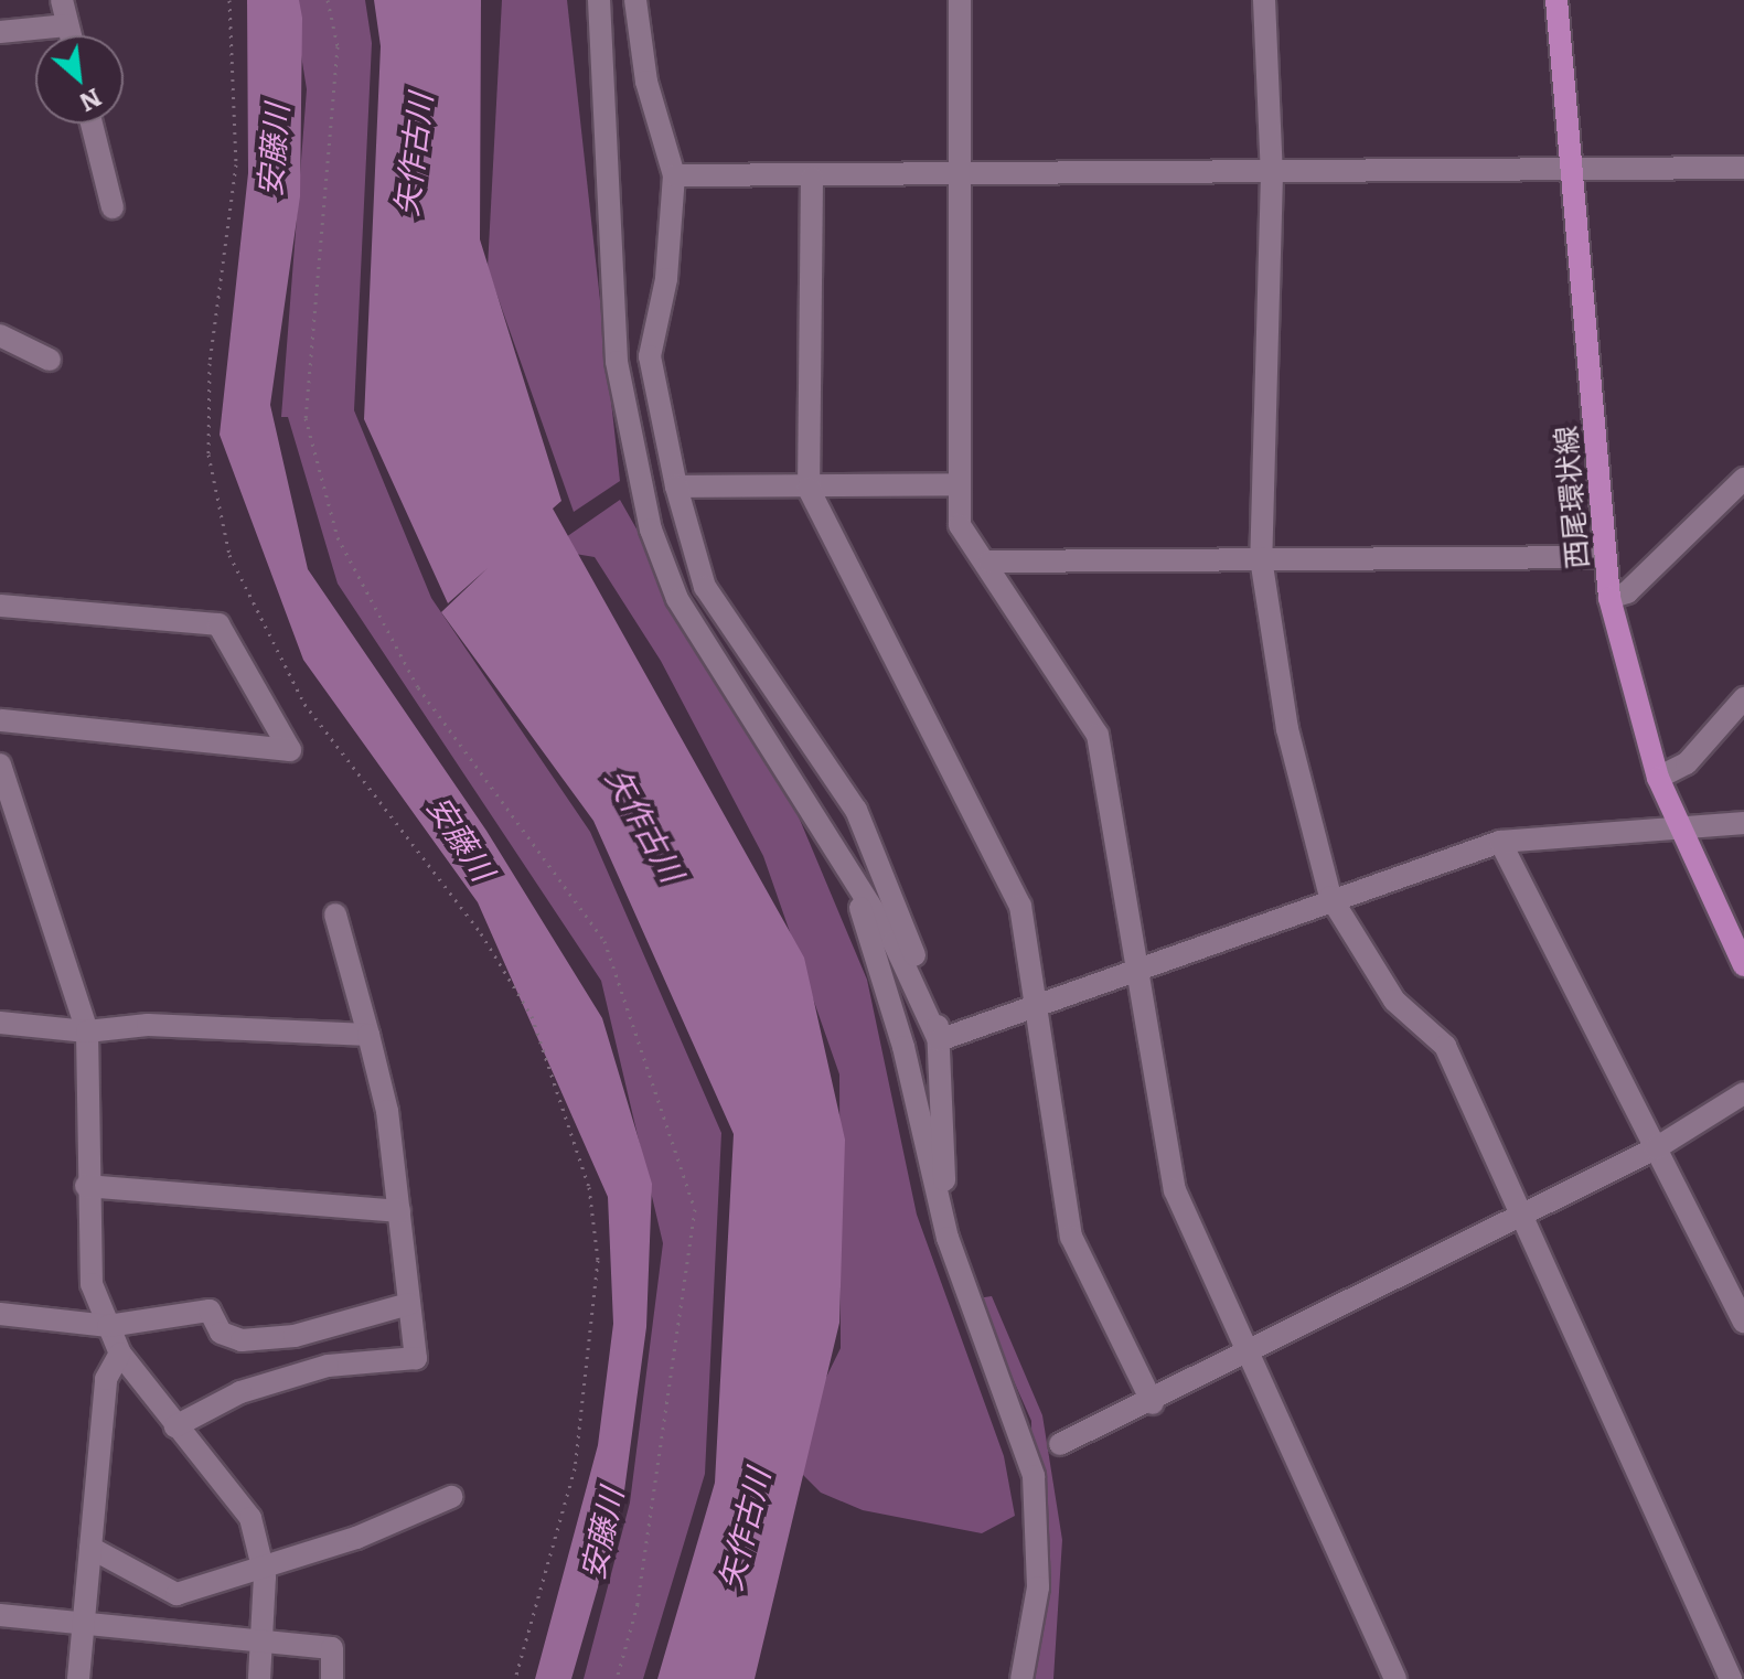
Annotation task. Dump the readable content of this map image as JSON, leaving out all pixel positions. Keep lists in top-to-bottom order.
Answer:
{
  "streets": {
    "main road": ["西尾環状線"]
  },
  "water": ["安藤川", "矢作古川"],
  "north": "bottom right"
}
